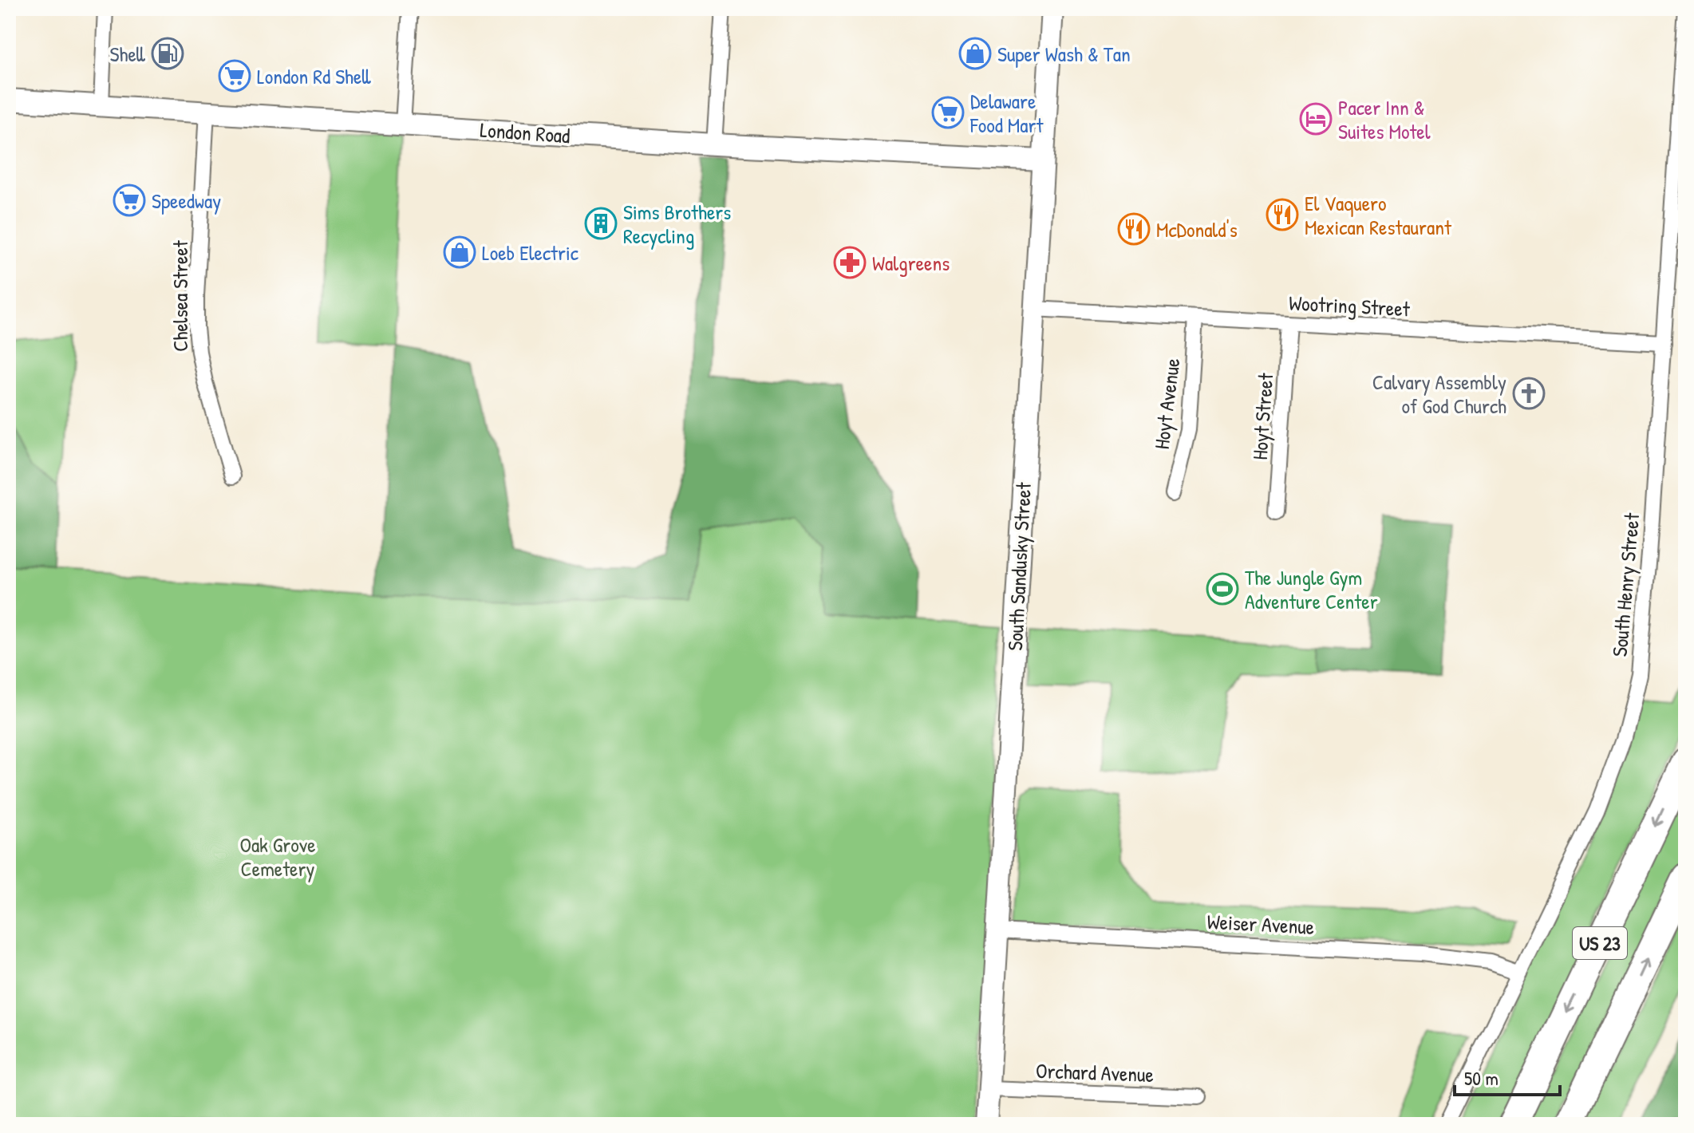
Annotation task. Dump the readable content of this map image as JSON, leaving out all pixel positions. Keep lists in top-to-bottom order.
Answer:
{
  "streets": {
    "highway": ["US 23"],
    "street": [
      "London Road",
      "Chelsea Street",
      "Wootring Street",
      "Hoyt Avenue",
      "Hoyt Street",
      "South Sandusky Street",
      "South Henry Street",
      "Weiser Avenue",
      "Orchard Avenue"
    ]
  },
  "crossings": [
    ["London Road", "Chelsea Street"],
    ["London Road", "South Sandusky Street"],
    ["Wootring Street", "Hoyt Avenue"],
    ["Wootring Street", "Hoyt Street"],
    ["Wootring Street", "South Sandusky Street"],
    ["Wootring Street", "South Henry Street"],
    ["South Sandusky Street", "Weiser Avenue"],
    ["South Sandusky Street", "Orchard Avenue"],
    ["South Henry Street", "Weiser Avenue"]
  ],
  "parks": ["Oak Grove Cemetery"],
  "places": {
    "fuel station": ["Shell"],
    "shop": ["Super Wash & Tan", "Loeb Electric"],
    "supermarket": ["London Rd Shell", "Delaware Food Mart", "Speedway"],
    "hotel": ["Pacer Inn & Suites Motel"],
    "restaurant": ["El Vaquero Mexican Restaurant", "McDonald's"],
    "building": ["Sims Brothers Recycling"],
    "pharmacy": ["Walgreens"],
    "church": ["Calvary Assembly of God Church"],
    "sports": ["The Jungle Gym Adventure Center"]
  },
  "scale_bar": "50 m"
}
